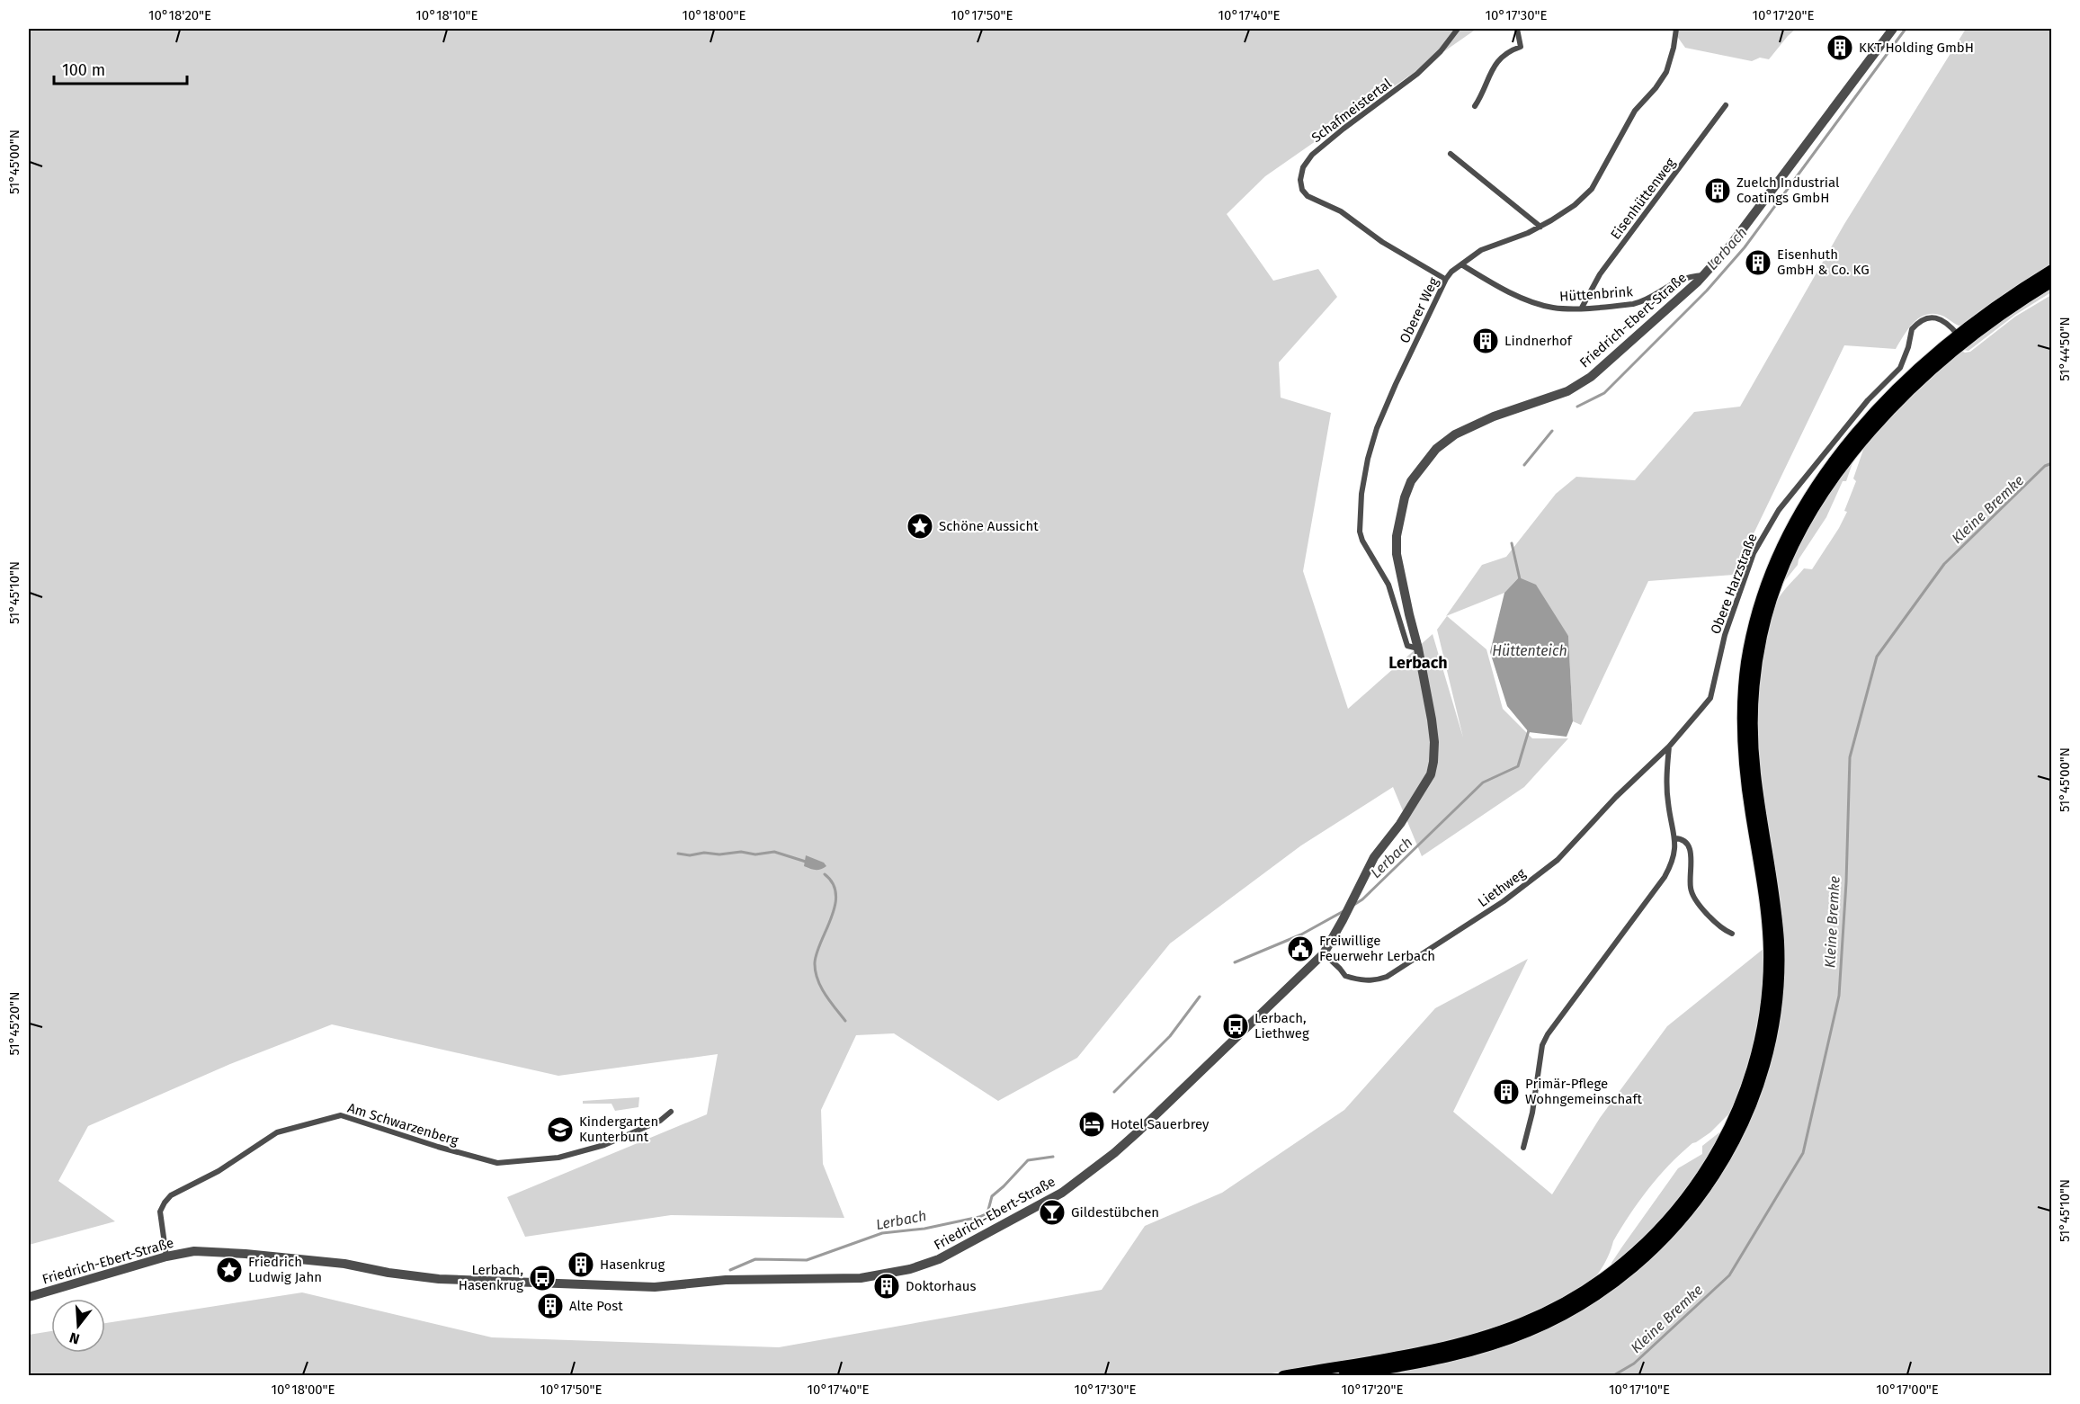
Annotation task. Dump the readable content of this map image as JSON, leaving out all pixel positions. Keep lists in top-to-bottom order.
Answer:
{
  "streets": {
    "street": [
      "Schafmeistertal",
      "Eisenhüttenweg",
      "Hüttenbrink",
      "Oberer Weg",
      "Friedrich-Ebert-Straße",
      "Obere Harzstraße",
      "Liethweg",
      "Am Schwarzenberg"
    ]
  },
  "crossings": [
    ["Eisenhüttenweg", "Hüttenbrink"],
    ["Hüttenbrink", "Oberer Weg"],
    ["Hüttenbrink", "Friedrich-Ebert-Straße"],
    ["Oberer Weg", "Friedrich-Ebert-Straße"],
    ["Friedrich-Ebert-Straße", "Liethweg"],
    ["Friedrich-Ebert-Straße", "Am Schwarzenberg"],
    ["Obere Harzstraße", "Liethweg"]
  ],
  "districts": ["Lerbach"],
  "water": ["Lerbach", "Kleine Bremke", "Hüttenteich"],
  "places": {
    "building": [
      "KKT Holding GmbH",
      "Zuelch Industrial Coatings GmbH",
      "Eisenhuth GmbH & Co. KG",
      "Lindnerhof",
      "Primär-Pflege Wohngemeinschaft",
      "Hasenkrug",
      "Doktorhaus",
      "Alte Post"
    ],
    "place": ["Schöne Aussicht", "Friedrich Ludwig Jahn"],
    "public building": ["Freiwillige Feuerwehr Lerbach"],
    "bus stop": ["Lerbach, Liethweg", "Lerbach, Hasenkrug"],
    "hotel": ["Hotel Sauerbrey"],
    "school or university": ["Kindergarten Kunterbunt"],
    "bar": ["Gildestübchen"]
  },
  "scale_bar": "100 m",
  "north": "bottom",
  "coordinates": [
    "10°18'20\"E",
    "10°18'10\"E",
    "10°18'00\"E",
    "10°17'50\"E",
    "10°17'40\"E",
    "10°17'30\"E",
    "10°17'20\"E",
    "51°45'00\"N",
    "51°44'50\"N",
    "51°45'10\"N",
    "51°45'20\"N",
    "10°17'10\"E",
    "10°17'00\"E"
  ]
}
